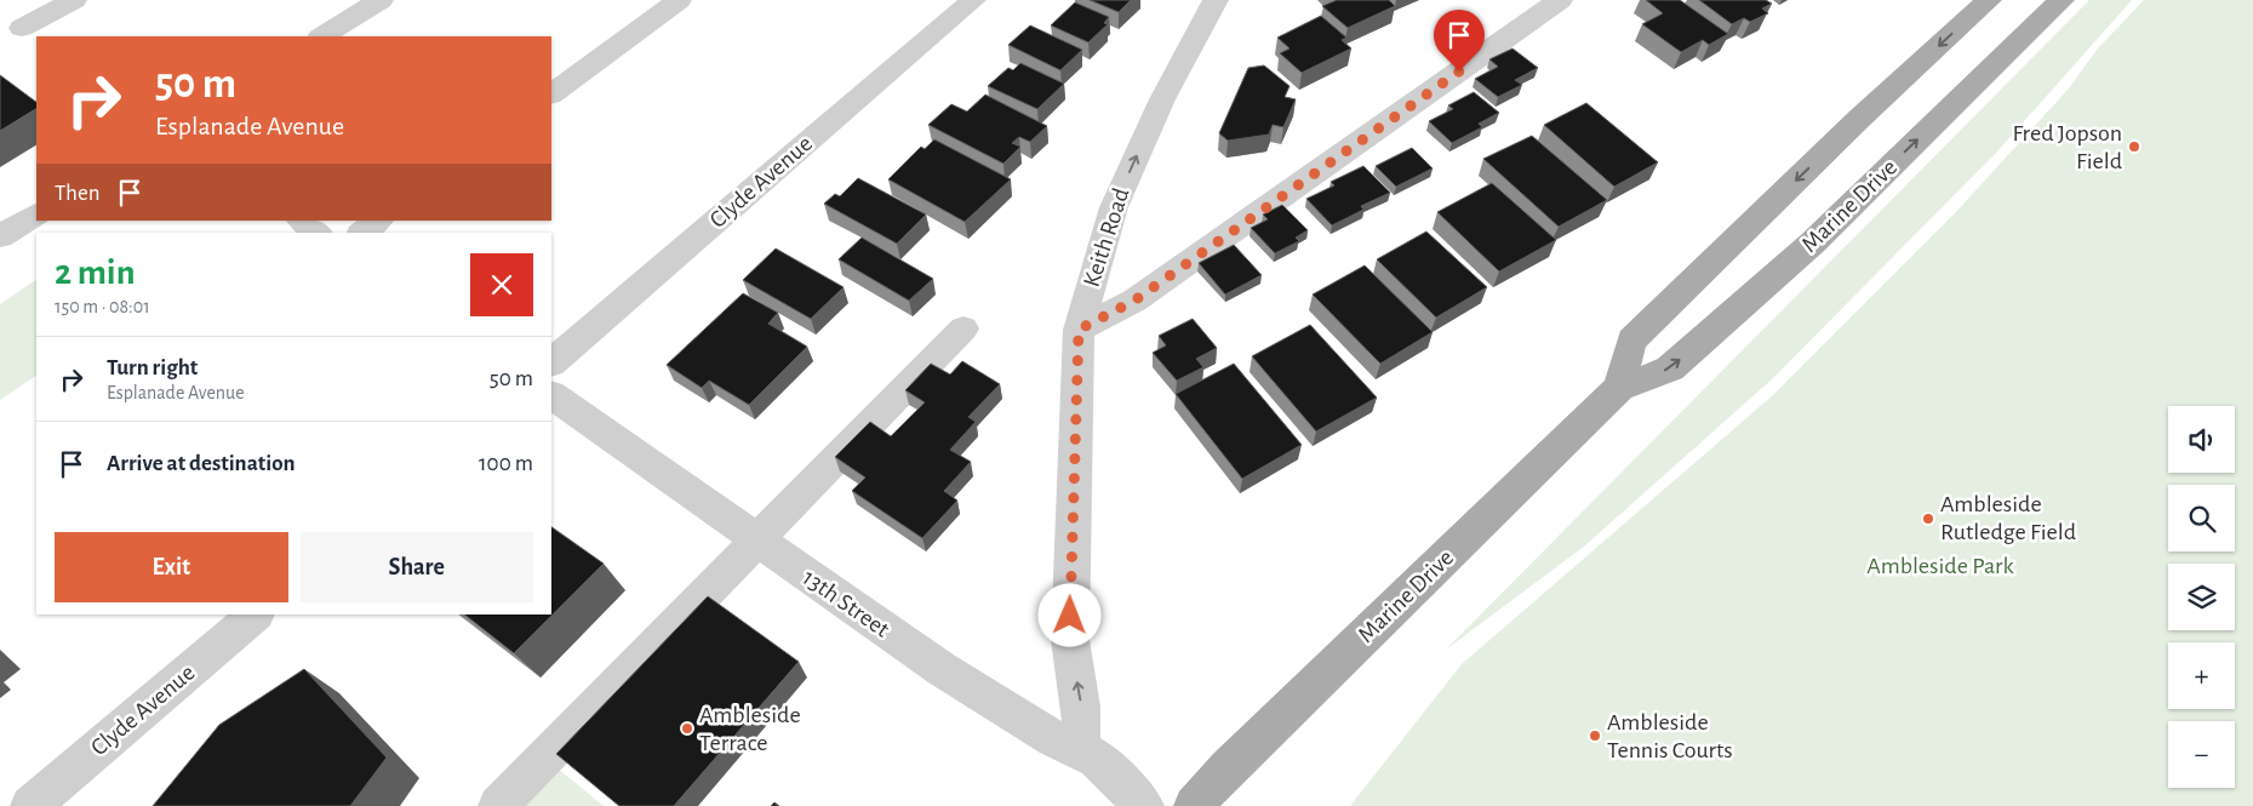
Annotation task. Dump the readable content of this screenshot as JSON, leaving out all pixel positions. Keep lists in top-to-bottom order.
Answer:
{
  "streets": {
    "main road": ["Marine Drive"],
    "street": ["Clyde Avenue", "Keith Road", "13th Street"]
  },
  "crossings": [
    ["Keith Road", "13th Street"]
  ],
  "one_way": ["Keith Road"],
  "parks": ["Ambleside Park"],
  "places": [
    "Fred Jopson Field",
    "Ambleside Rutledge Field",
    "Ambleside Terrace",
    "Ambleside Tennis Courts"
  ],
  "page": {
    "turn": ["50 m", "Esplanade Avenue"],
    "then": "Then",
    "heading": ["2 min", "150 m · 08:01"],
    "list": [
      {
        "name": "Turn right",
        "note": "Esplanade Avenue",
        "value": "50 m"
      },
      {
        "name": "Arrive at destination",
        "value": "100 m"
      }
    ],
    "map_buttons": ["+", "−"],
    "buttons": ["Exit", "Share"]
  }
}
